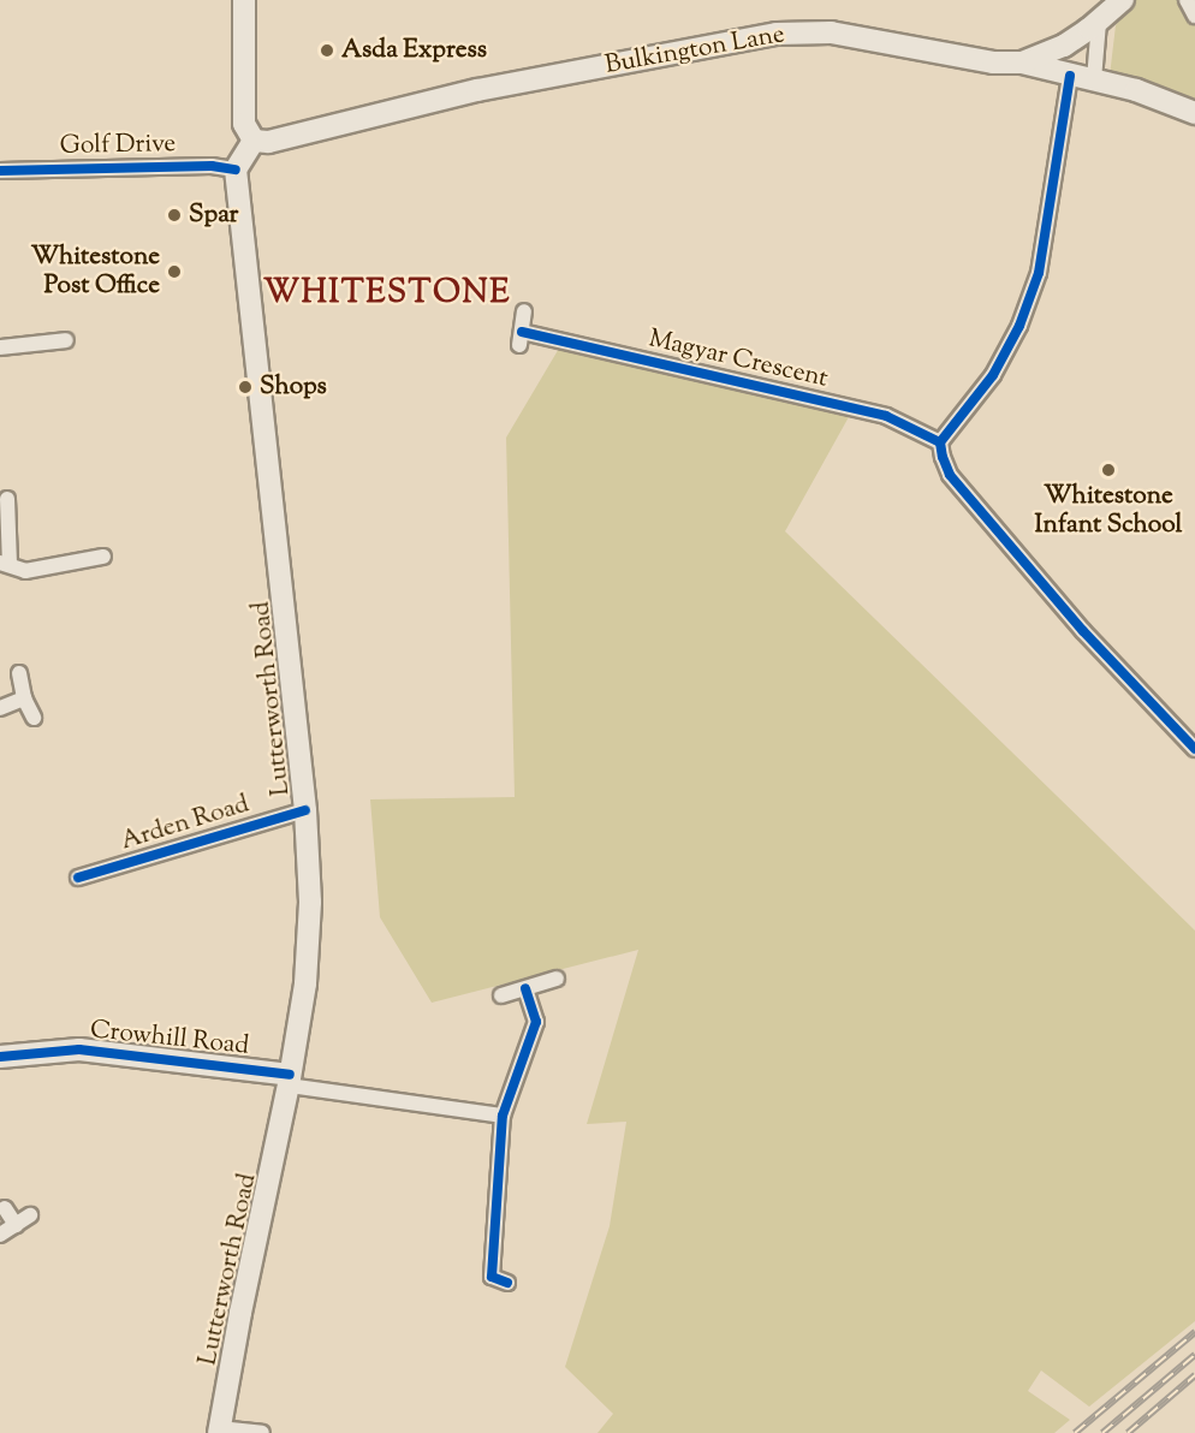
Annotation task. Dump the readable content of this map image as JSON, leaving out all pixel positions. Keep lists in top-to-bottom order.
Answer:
{
  "streets": {
    "main road": ["Bulkington Lane", "Lutterworth Road", "Crowhill Road"],
    "street": ["Golf Drive", "Magyar Crescent", "Arden Road"]
  },
  "crossings": [
    ["Golf Drive", "Lutterworth Road"],
    ["Lutterworth Road", "Arden Road"],
    ["Lutterworth Road", "Crowhill Road"]
  ],
  "districts": ["WHITESTONE"],
  "places": [
    "Asda Express",
    "Spar",
    "Whitestone Post Office",
    "Shops",
    "Whitestone Infant School"
  ]
}
